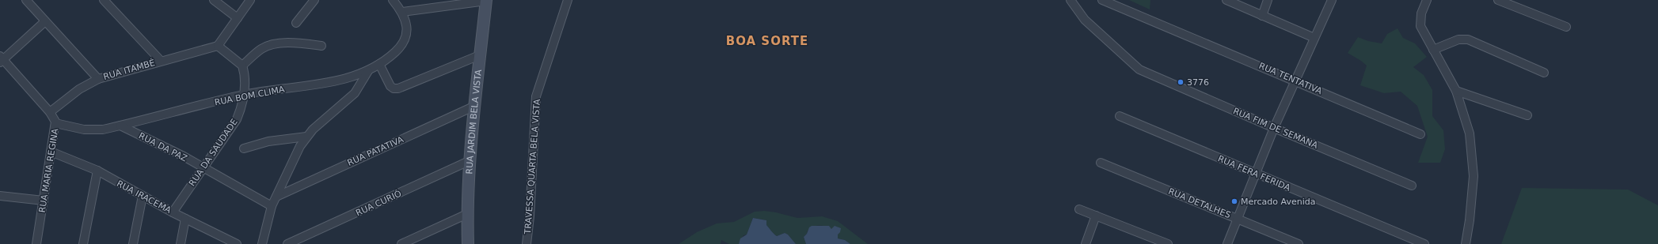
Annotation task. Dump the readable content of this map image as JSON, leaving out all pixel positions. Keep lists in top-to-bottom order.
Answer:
{
  "streets": {
    "main road": ["RUA JARDIM BELA VISTA"],
    "street": [
      "RUA ITAMBÉ",
      "RUA TENTATIVA",
      "RUA BOM CLIMA",
      "RUA FIM DE SEMANA",
      "RUA DA PAZ",
      "RUA PATATIVA",
      "RUA DA SAUDADE",
      "TRAVESSA QUARTA BELA VISTA",
      "RUA MARIA REGINA",
      "RUA FERA FERIDA",
      "RUA IRACEMA",
      "RUA CURIÓ",
      "RUA DETALHES"
    ]
  },
  "crossings": [
    ["RUA ITAMBÉ", "RUA MARIA REGINA"],
    ["RUA BOM CLIMA", "RUA DA PAZ"],
    ["RUA BOM CLIMA", "RUA DA SAUDADE"],
    ["RUA BOM CLIMA", "RUA MARIA REGINA"],
    ["RUA JARDIM BELA VISTA", "RUA PATATIVA"],
    ["RUA JARDIM BELA VISTA", "RUA CURIÓ"],
    ["RUA DA PAZ", "RUA DA SAUDADE"],
    ["RUA DA SAUDADE", "RUA IRACEMA"],
    ["RUA MARIA REGINA", "RUA IRACEMA"]
  ],
  "districts": ["BOA SORTE"],
  "places": ["3776", "Mercado Avenida"]
}
